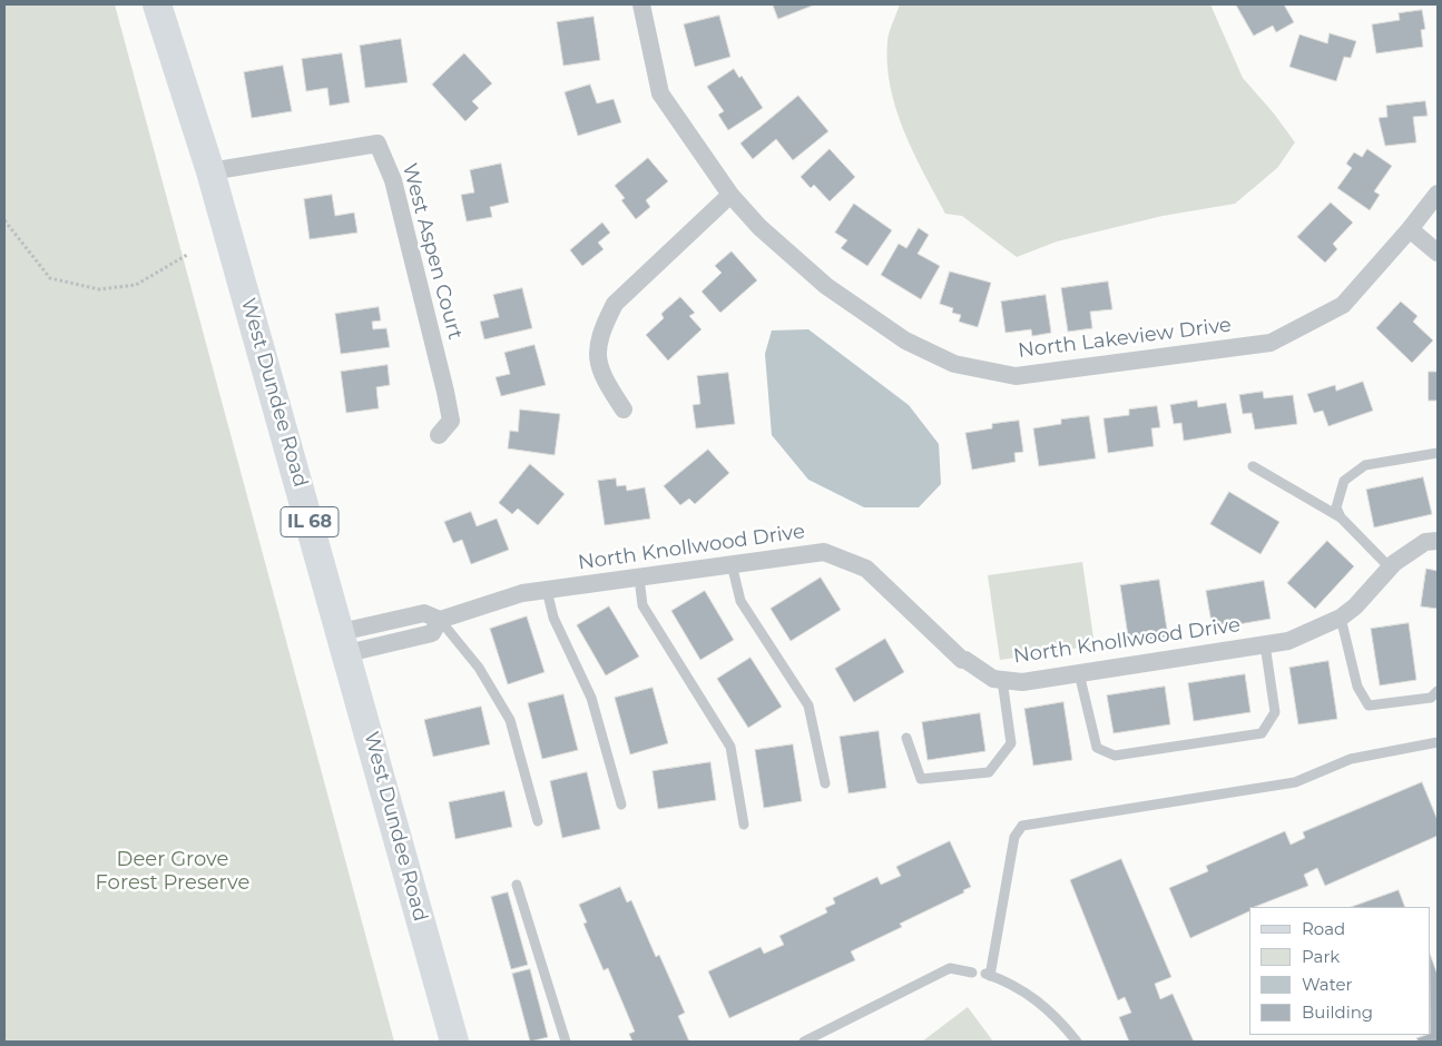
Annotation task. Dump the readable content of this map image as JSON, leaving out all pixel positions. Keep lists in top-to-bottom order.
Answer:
{
  "streets": {
    "main road": ["West Dundee Road", "IL 68"],
    "street": ["West Aspen Court", "North Lakeview Drive", "North Knollwood Drive"]
  },
  "crossings": [
    ["West Aspen Court", "West Dundee Road"],
    ["West Dundee Road", "North Knollwood Drive"]
  ],
  "parks": ["Deer Grove Forest Preserve"],
  "legend": [
    "Road",
    "Park",
    "Water",
    "Building"
  ]
}
